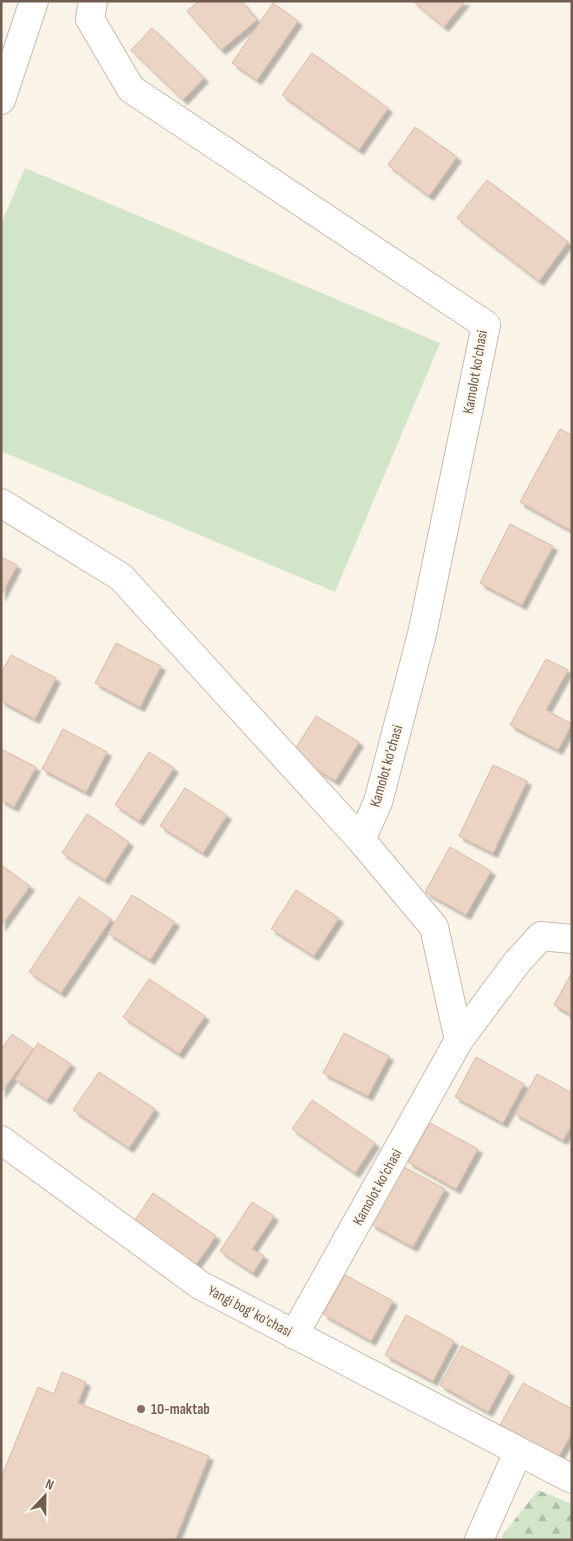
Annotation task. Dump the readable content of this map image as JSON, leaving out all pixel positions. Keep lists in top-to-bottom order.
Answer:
{
  "streets": {
    "street": ["Kamolot ko'chasi", "Yangi bog' ko'chasi"]
  },
  "crossings": [
    ["Kamolot ko'chasi", "Yangi bog' ko'chasi"]
  ],
  "places": ["10-maktab"],
  "north": "top"
}
